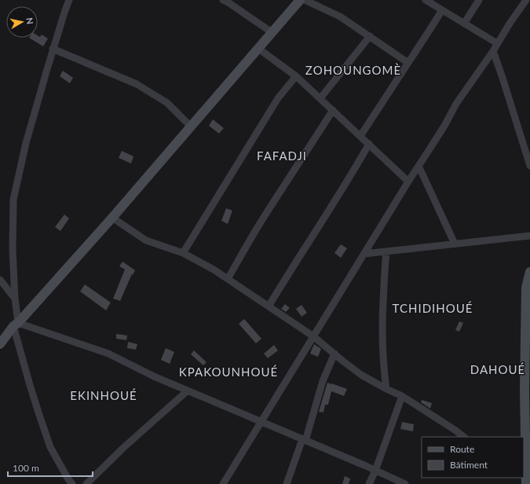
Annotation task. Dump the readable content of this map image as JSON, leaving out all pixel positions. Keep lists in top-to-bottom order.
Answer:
{
  "districts": [
    "ZOHOUNGOMÈ",
    "FAFADJI",
    "TCHIDIHOUÉ",
    "DAHOUÉ",
    "KPAKOUNHOUÉ",
    "EKINHOUÉ"
  ],
  "legend": ["Route", "Bâtiment"],
  "scale_bar": "100 m",
  "north": "right"
}
